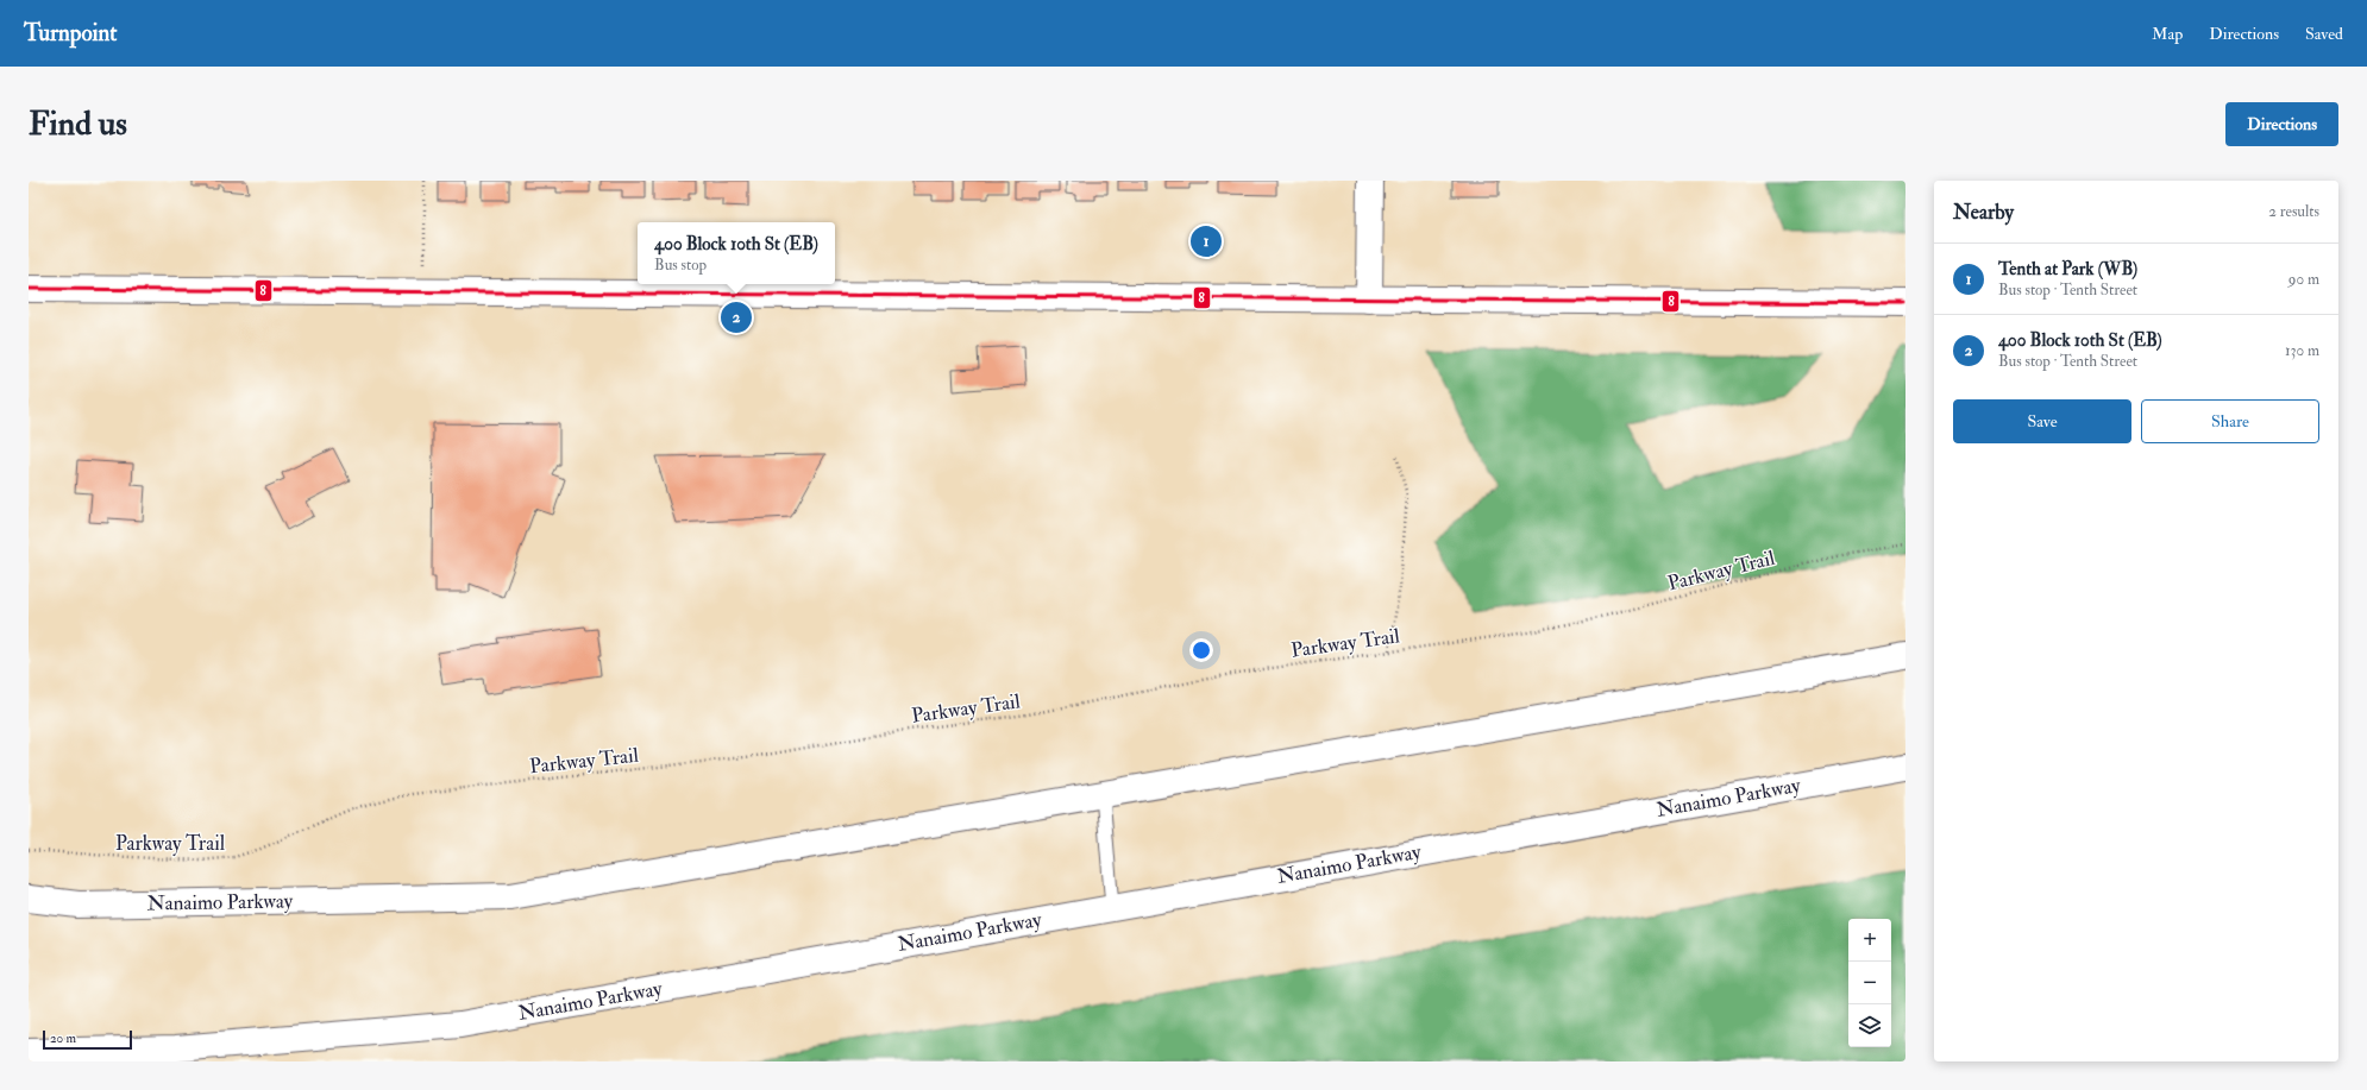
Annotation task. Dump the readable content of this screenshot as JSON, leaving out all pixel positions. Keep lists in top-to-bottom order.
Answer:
{
  "streets": {
    "main road": ["Nanaimo Parkway"],
    "path": ["Parkway Trail"]
  },
  "lines": ["transit line 8"],
  "scale_bar": "20 m",
  "page": {
    "header": "Turnpoint",
    "nav": ["Map", "Directions", "Saved"],
    "buttons": [
      "Directions",
      ["Save", "Share"]
    ],
    "title": "Find us",
    "heading": ["Nearby", "2 results"],
    "popup": ["400 Block 10th St (EB)", "Bus stop"],
    "pins": ["1", "2"],
    "list": [
      {
        "mark": "1",
        "name": "Tenth at Park (WB)",
        "note": "Bus stop · Tenth Street",
        "value": "90 m"
      },
      {
        "mark": "2",
        "name": "400 Block 10th St (EB)",
        "note": "Bus stop · Tenth Street",
        "value": "130 m"
      }
    ],
    "map_buttons": ["+", "−"],
    "scale": "20 m"
  }
}
